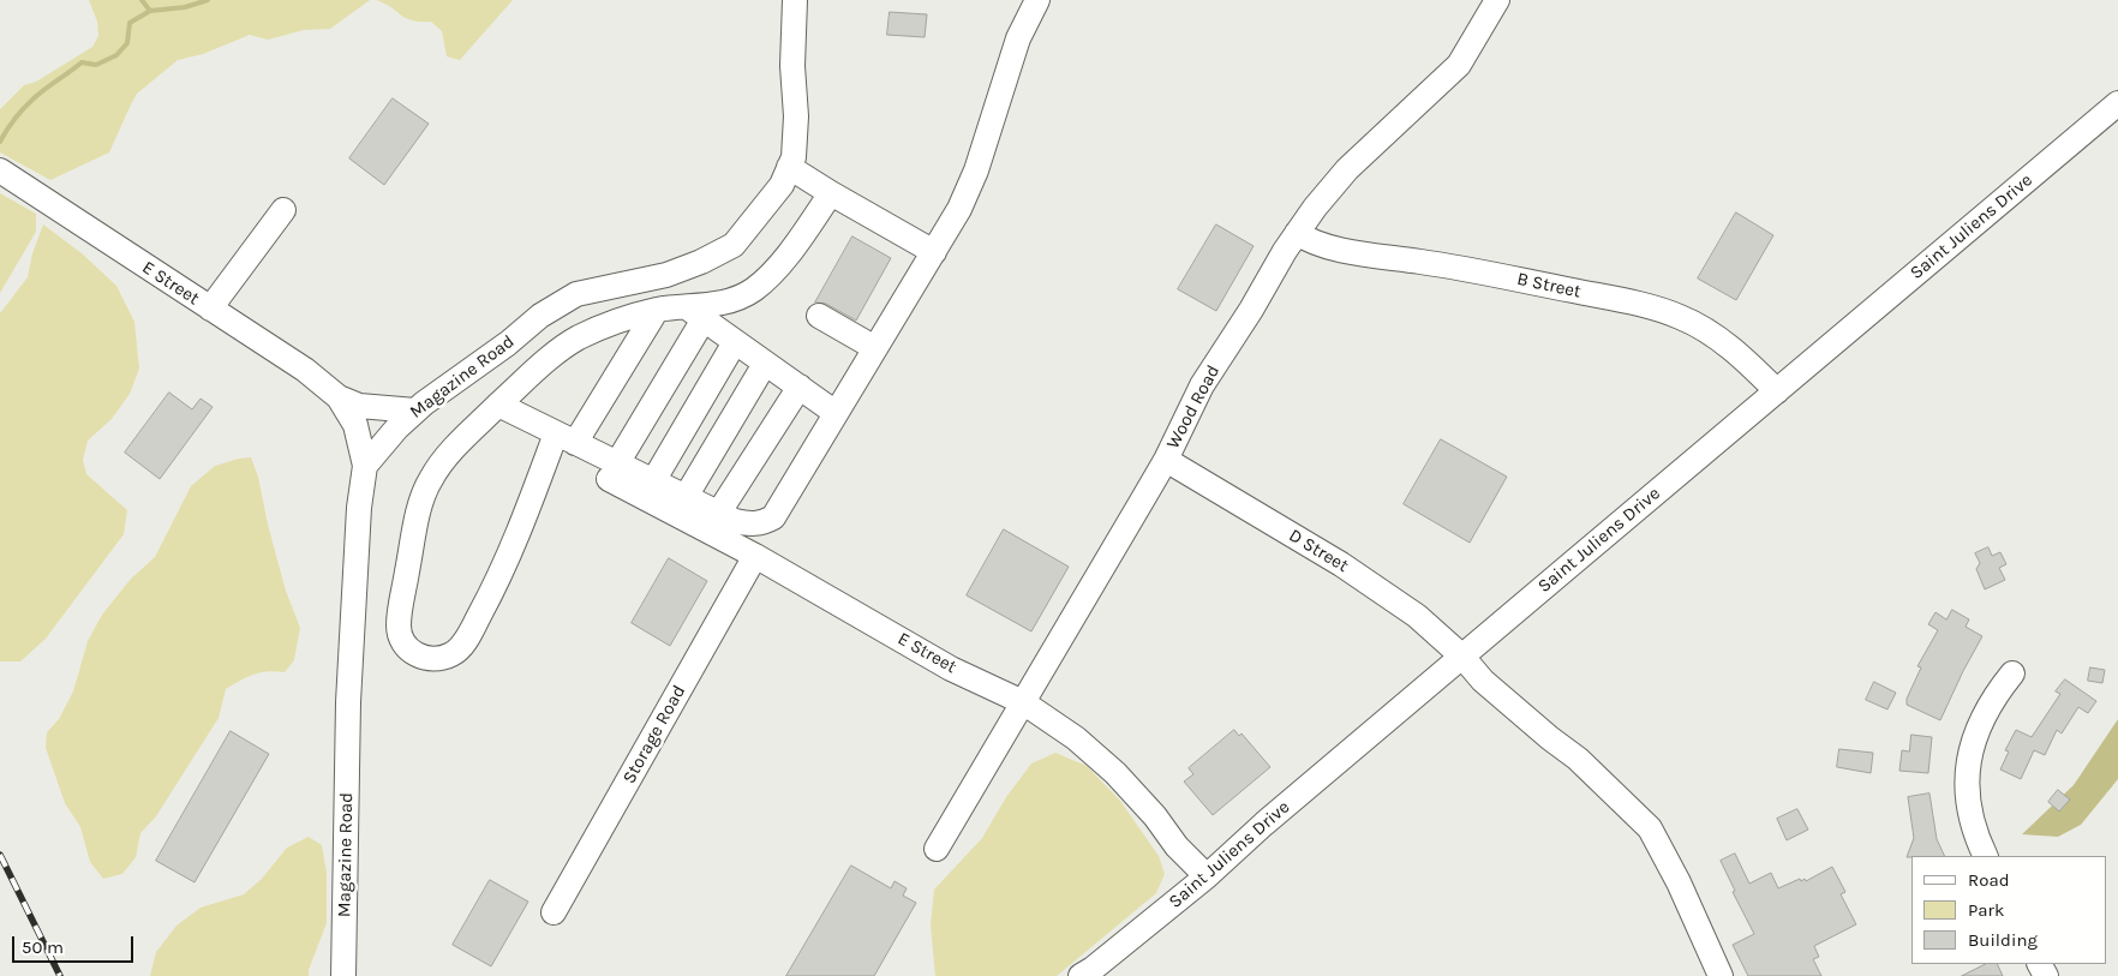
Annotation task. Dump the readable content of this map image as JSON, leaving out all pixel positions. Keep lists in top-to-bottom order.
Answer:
{
  "streets": {
    "street": [
      "Saint Juliens Drive",
      "E Street",
      "B Street",
      "Magazine Road",
      "Wood Road",
      "D Street",
      "Storage Road"
    ]
  },
  "crossings": [
    ["Saint Juliens Drive", "E Street"],
    ["Saint Juliens Drive", "B Street"],
    ["Saint Juliens Drive", "D Street"],
    ["E Street", "Magazine Road"],
    ["E Street", "Wood Road"],
    ["E Street", "Storage Road"],
    ["B Street", "Wood Road"],
    ["Wood Road", "D Street"]
  ],
  "legend": ["Road", "Park", "Building"],
  "scale_bar": "50 m"
}
